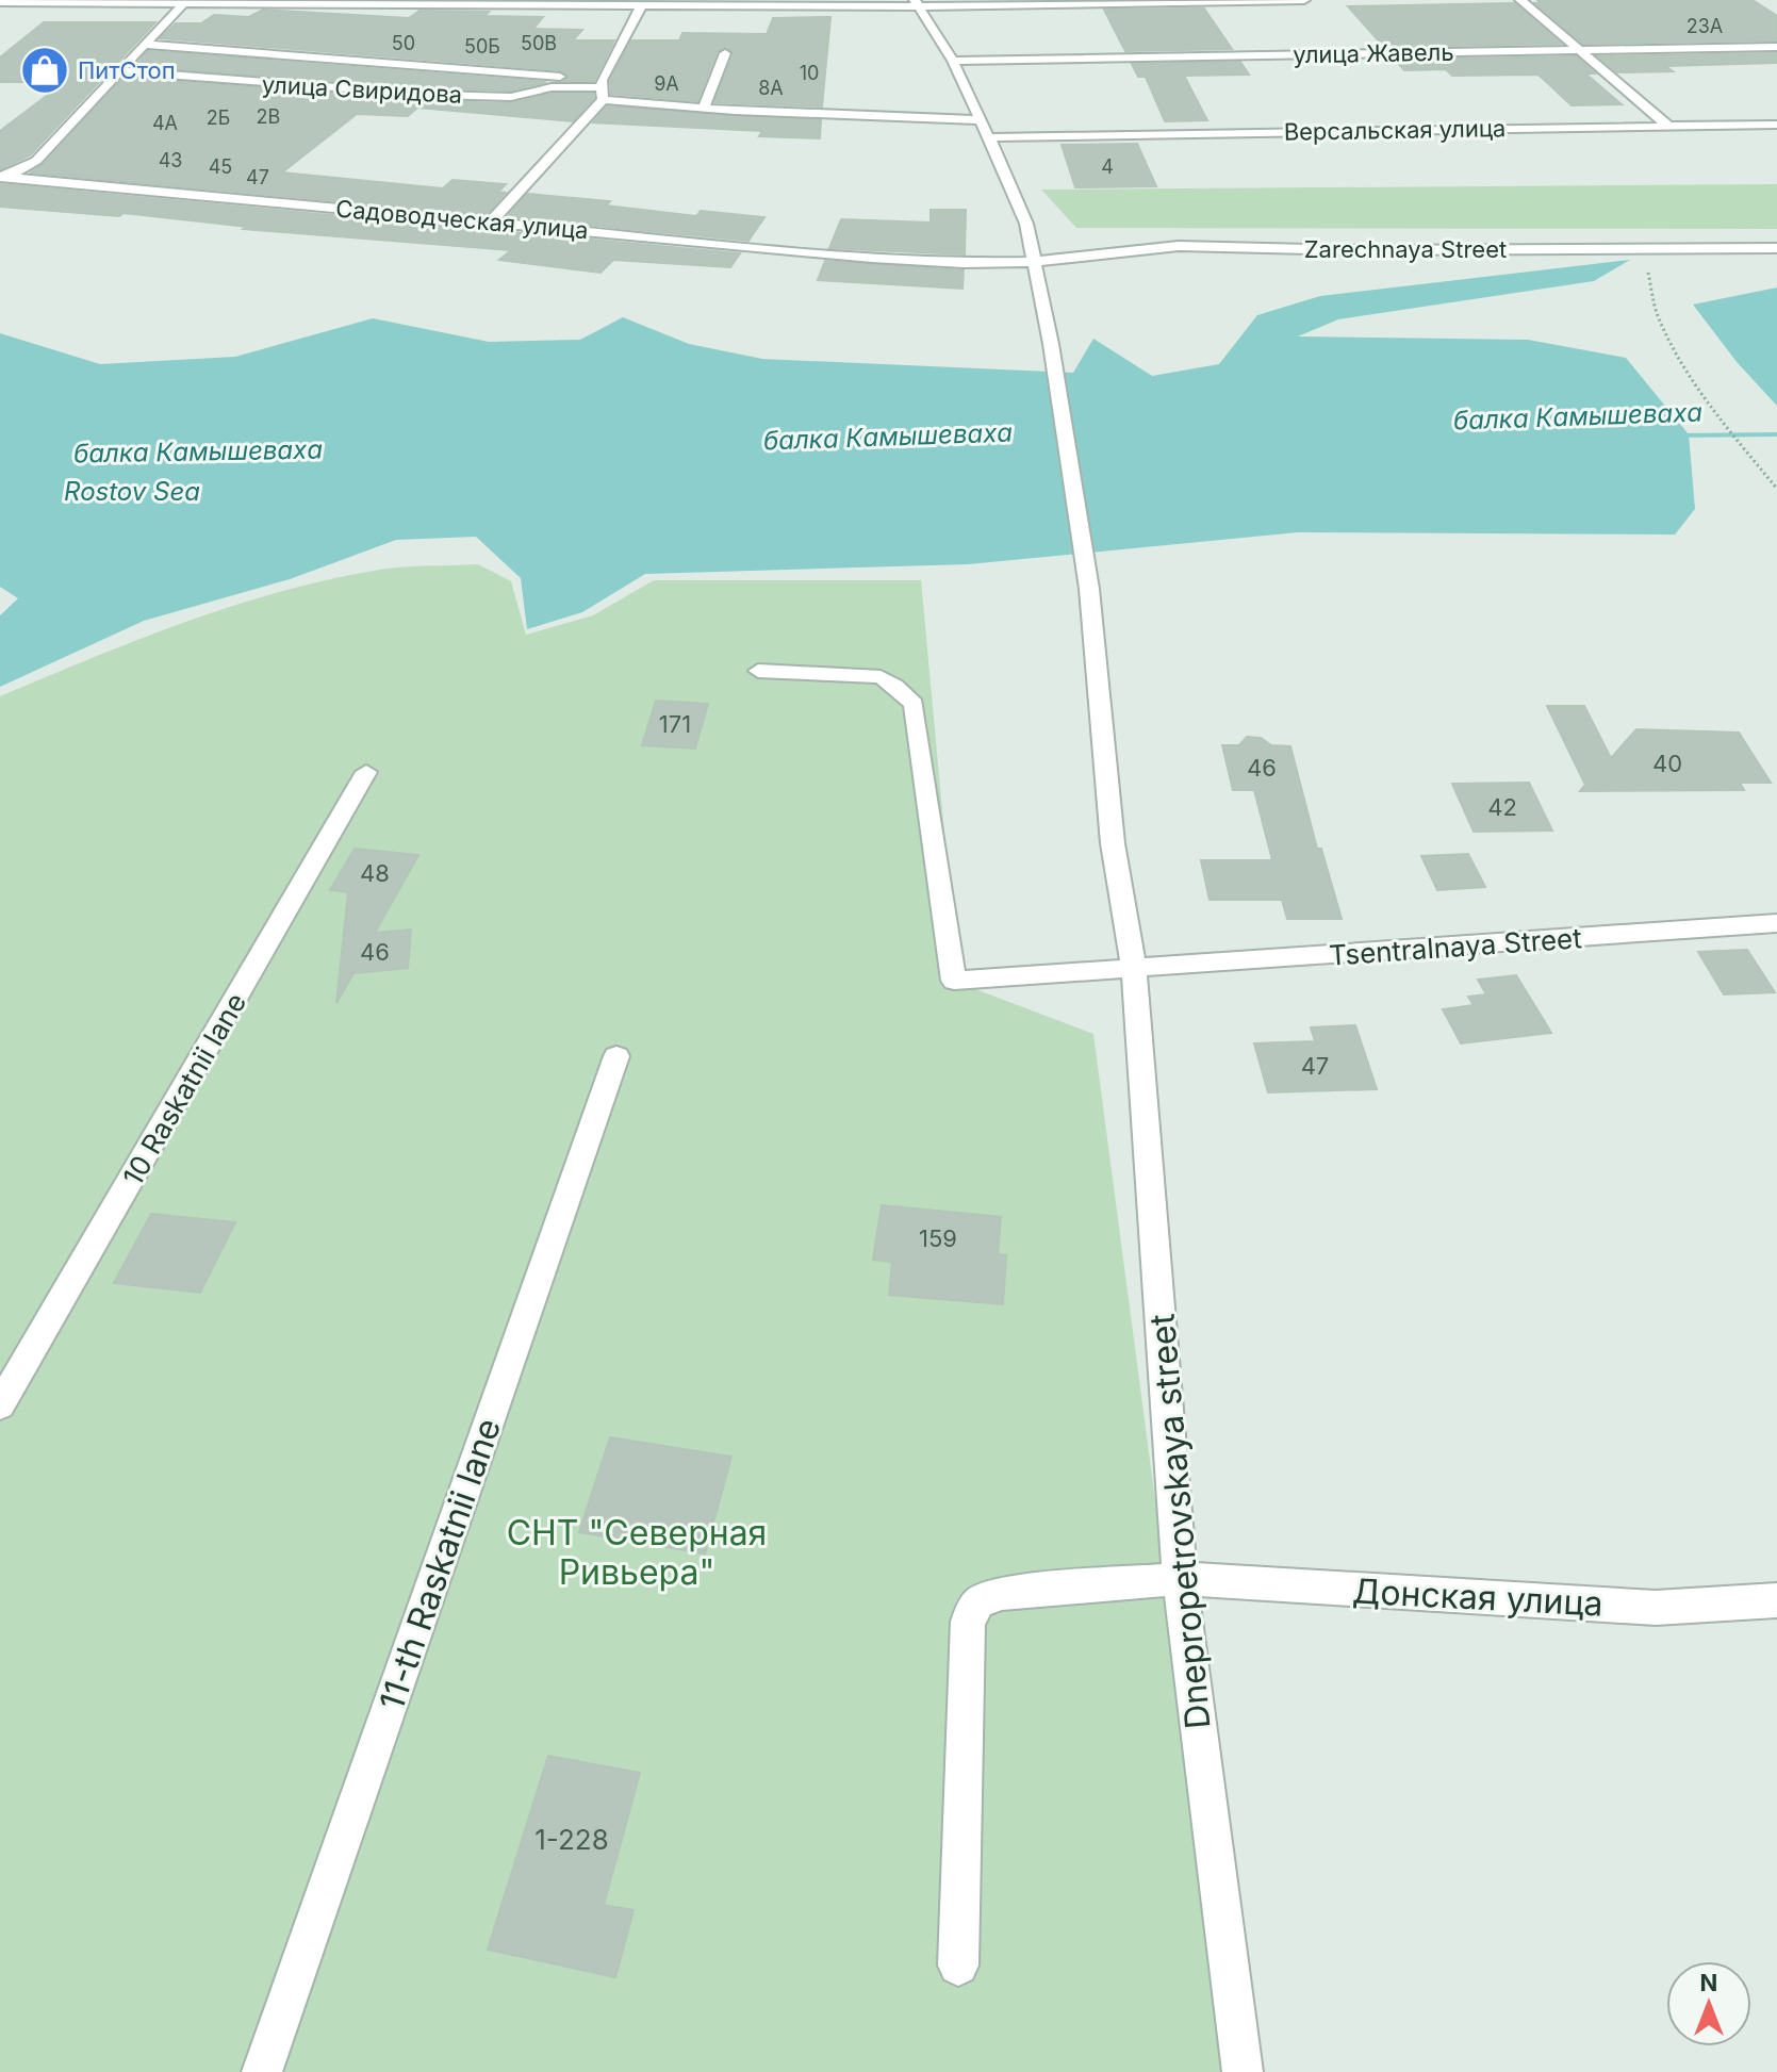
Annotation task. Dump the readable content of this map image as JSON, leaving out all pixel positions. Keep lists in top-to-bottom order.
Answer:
{
  "streets": {
    "street": [
      "улица Жавель",
      "улица Свиридова",
      "Версальская улица",
      "Садоводческая улица",
      "Zarechnaya Street",
      "Tsentralnaya Street",
      "10 Raskatnii lane",
      "Dnepropetrovskaya street",
      "11-th Raskatnii lane",
      "Донская улица"
    ]
  },
  "crossings": [
    ["улица Жавель", "Dnepropetrovskaya street"],
    ["улица Свиридова", "Dnepropetrovskaya street"],
    ["Версальская улица", "Dnepropetrovskaya street"],
    ["Садоводческая улица", "Zarechnaya Street"],
    ["Садоводческая улица", "Dnepropetrovskaya street"],
    ["Zarechnaya Street", "Dnepropetrovskaya street"],
    ["Tsentralnaya Street", "Dnepropetrovskaya street"],
    ["Dnepropetrovskaya street", "Донская улица"]
  ],
  "water": ["балка Камышеваха", "Rostov Sea"],
  "parks": ["СНТ \"Северная Ривьера\""],
  "places": {
    "shop": ["ПитСтоп"]
  },
  "house_numbers": [
    "23А",
    "50",
    "50В",
    "50Б",
    "10",
    "9А",
    "8А",
    "2В",
    "2Б",
    "4А",
    "43",
    "45",
    "4",
    "47",
    "171",
    "40",
    "46",
    "42",
    "48",
    "46",
    "47",
    "159",
    "1-228"
  ],
  "north": "top"
}
